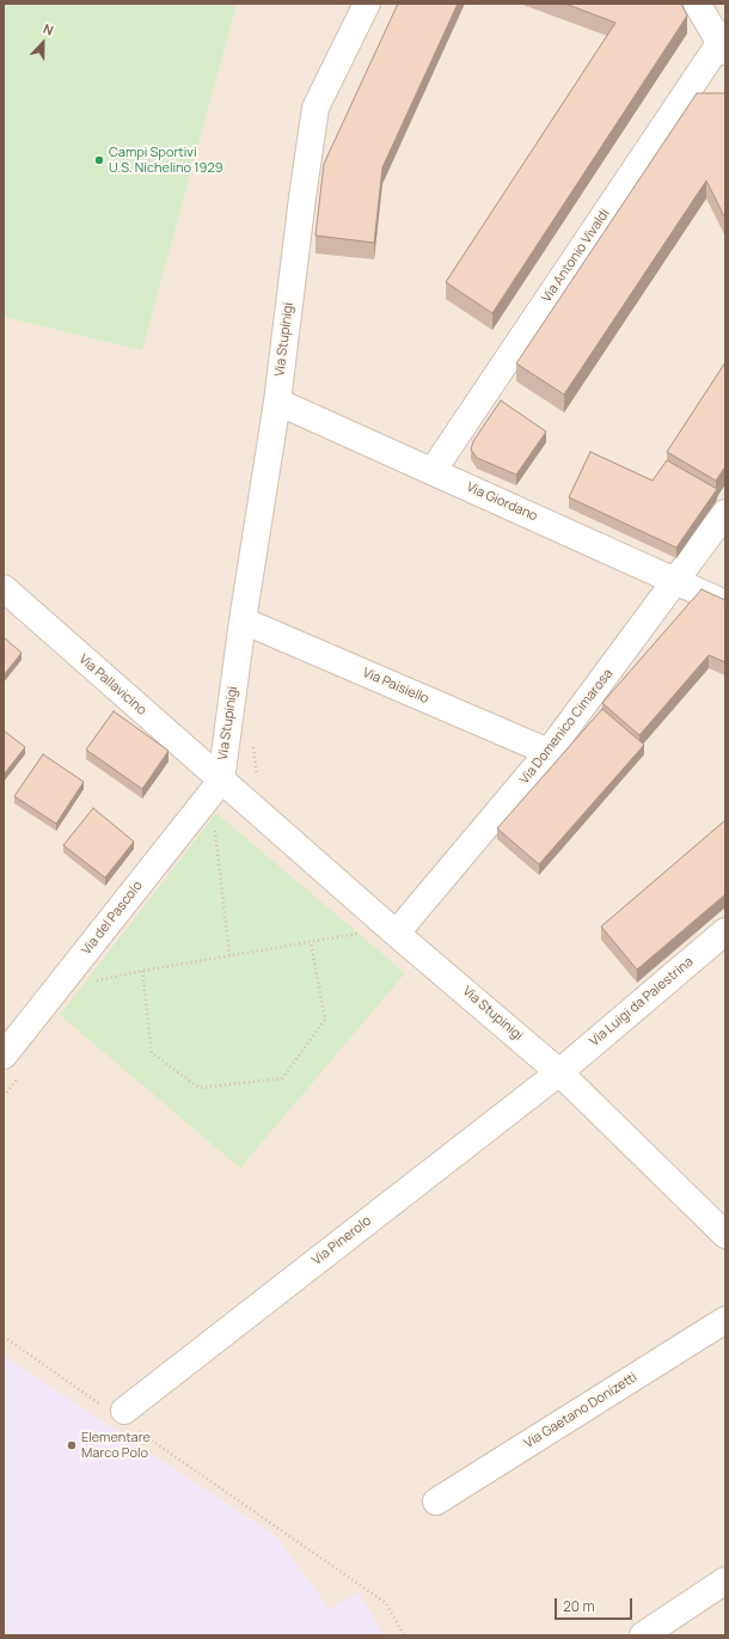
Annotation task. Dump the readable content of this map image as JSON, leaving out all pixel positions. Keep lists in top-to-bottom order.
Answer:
{
  "streets": {
    "street": [
      "Via Antonio Vivaldi",
      "Via Stupinigi",
      "Via Giordano",
      "Via Pallavicino",
      "Via Paisiello",
      "Via Domenico Cimarosa",
      "Via del Pascolo",
      "Via Luigi da Palestrina",
      "Via Pinerolo",
      "Via Gaetano Donizetti"
    ]
  },
  "crossings": [
    ["Via Antonio Vivaldi", "Via Giordano"],
    ["Via Stupinigi", "Via Giordano"],
    ["Via Stupinigi", "Via Pallavicino"],
    ["Via Stupinigi", "Via Paisiello"],
    ["Via Stupinigi", "Via Domenico Cimarosa"],
    ["Via Stupinigi", "Via del Pascolo"],
    ["Via Stupinigi", "Via Luigi da Palestrina"],
    ["Via Stupinigi", "Via Pinerolo"],
    ["Via Giordano", "Via Domenico Cimarosa"],
    ["Via Pallavicino", "Via del Pascolo"],
    ["Via Paisiello", "Via Domenico Cimarosa"],
    ["Via Luigi da Palestrina", "Via Pinerolo"]
  ],
  "places": ["Campi Sportivi U.S. Nichelino 1929", "Elementare Marco Polo"],
  "scale_bar": "20 m",
  "north": "top"
}
